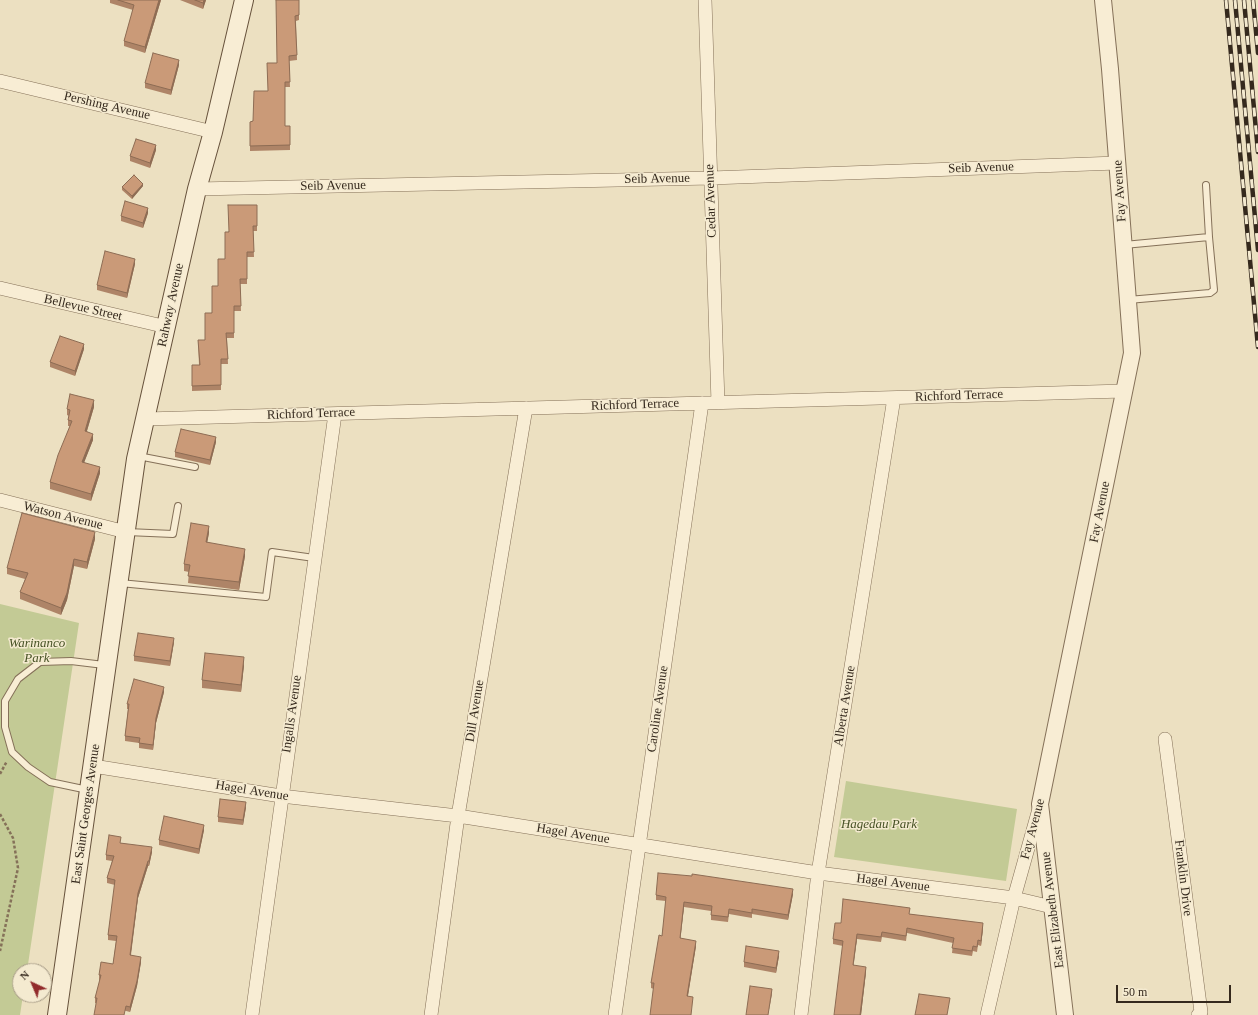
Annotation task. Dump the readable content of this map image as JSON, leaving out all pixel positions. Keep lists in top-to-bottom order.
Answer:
{
  "streets": {
    "main road": ["Rahway Avenue", "East Saint Georges Avenue"],
    "street": [
      "Pershing Avenue",
      "Seib Avenue",
      "Fay Avenue",
      "Cedar Avenue",
      "Bellevue Street",
      "Richford Terrace",
      "Watson Avenue",
      "Alberta Avenue",
      "Caroline Avenue",
      "Dill Avenue",
      "Ingalls Avenue",
      "Hagel Avenue",
      "Franklin Drive",
      "East Elizabeth Avenue"
    ]
  },
  "crossings": [
    ["Pershing Avenue", "Rahway Avenue"],
    ["Seib Avenue", "Fay Avenue"],
    ["Seib Avenue", "Cedar Avenue"],
    ["Seib Avenue", "Rahway Avenue"],
    ["Fay Avenue", "Richford Terrace"],
    ["Fay Avenue", "Hagel Avenue"],
    ["Fay Avenue", "East Elizabeth Avenue"],
    ["Cedar Avenue", "Richford Terrace"],
    ["Rahway Avenue", "Bellevue Street"],
    ["Rahway Avenue", "Richford Terrace"],
    ["Rahway Avenue", "Watson Avenue"],
    ["Rahway Avenue", "East Saint Georges Avenue"],
    ["Richford Terrace", "Alberta Avenue"],
    ["Richford Terrace", "Caroline Avenue"],
    ["Richford Terrace", "Dill Avenue"],
    ["Richford Terrace", "Ingalls Avenue"],
    ["Alberta Avenue", "Hagel Avenue"],
    ["Caroline Avenue", "Hagel Avenue"],
    ["Dill Avenue", "Hagel Avenue"],
    ["Ingalls Avenue", "Hagel Avenue"],
    ["Hagel Avenue", "East Saint Georges Avenue"],
    ["Hagel Avenue", "East Elizabeth Avenue"]
  ],
  "parks": ["Warinanco Park", "Hagedau Park"],
  "scale_bar": "50 m",
  "north": "top left"
}
